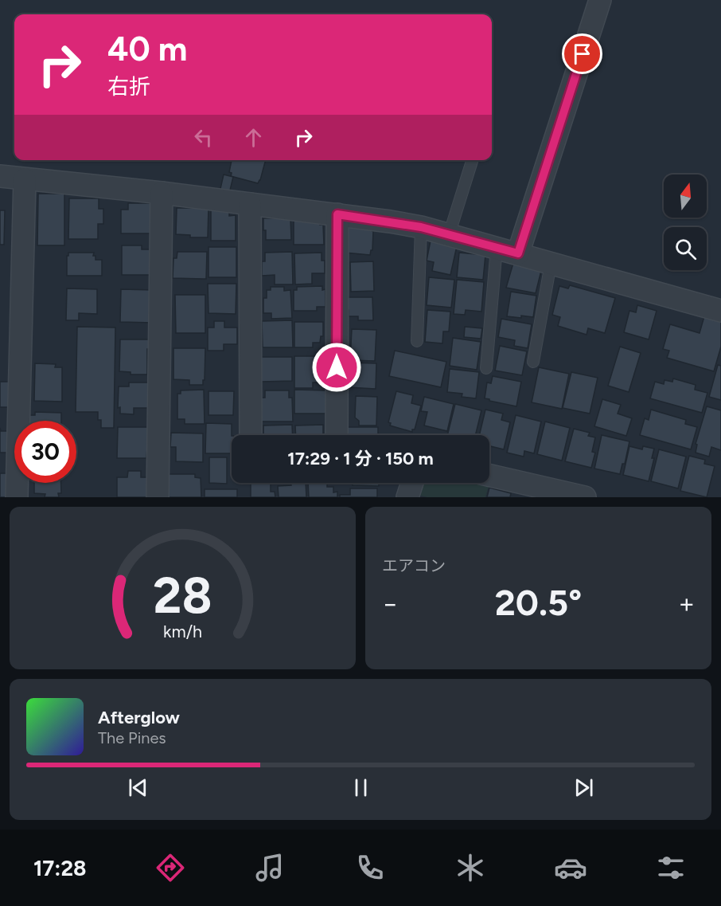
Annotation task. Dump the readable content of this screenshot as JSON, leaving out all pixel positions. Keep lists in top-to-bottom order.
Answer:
{
  "north": "top",
  "page": {
    "turn": ["40 m", "右折"],
    "limit": "30",
    "trip": "17:29 · 1 分 · 150 m",
    "tile": "エアコン",
    "heat": ["−", "20.5°", "+"],
    "song": ["Afterglow", "The Pines"],
    "tabs": "17:28",
    "gauge": ["28", "km/h"]
  }
}
